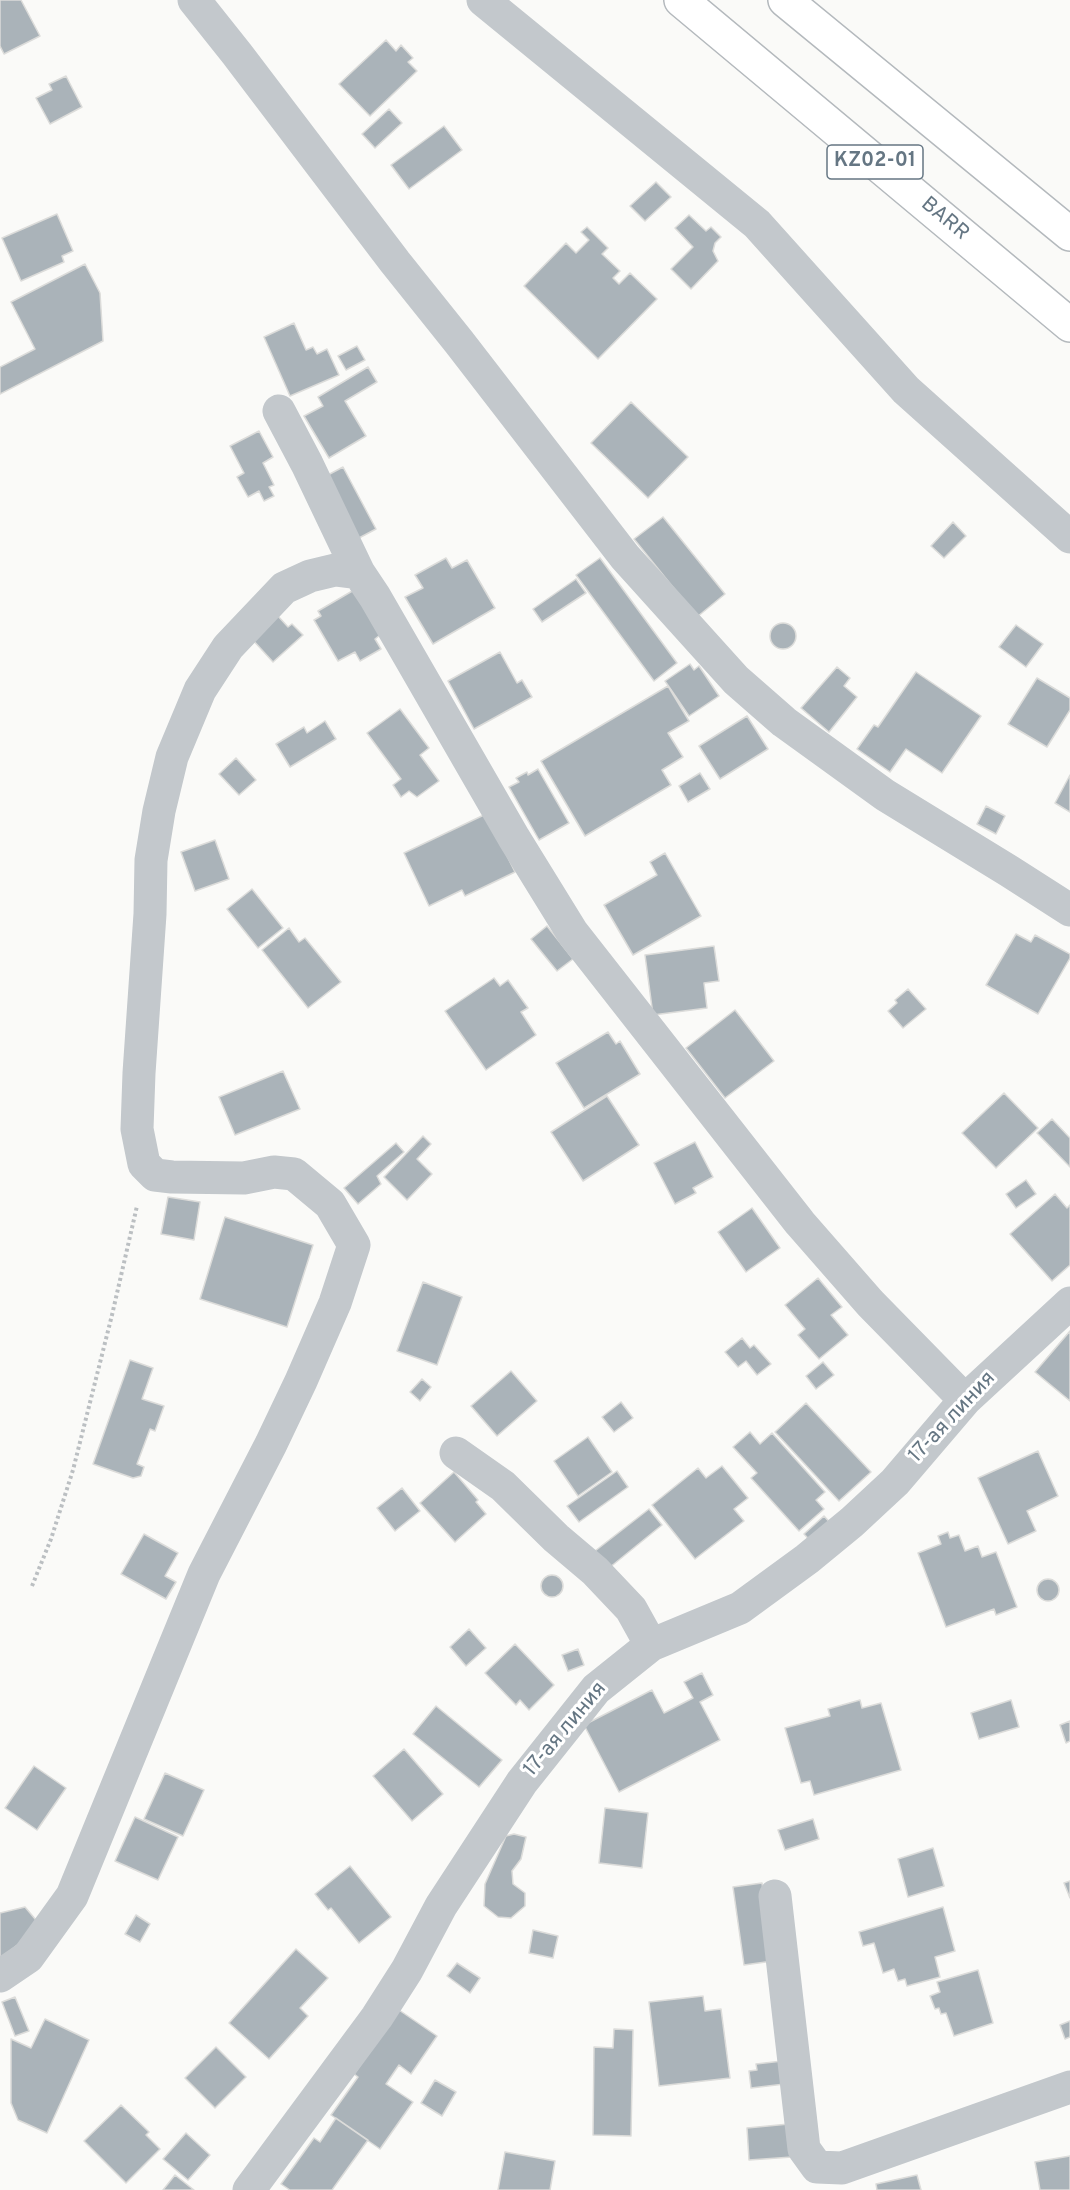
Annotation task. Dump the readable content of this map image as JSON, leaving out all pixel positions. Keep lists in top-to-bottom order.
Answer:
{
  "streets": {
    "highway": ["KZ02-01", "BARR"],
    "street": ["17-ая линия"]
  }
}
